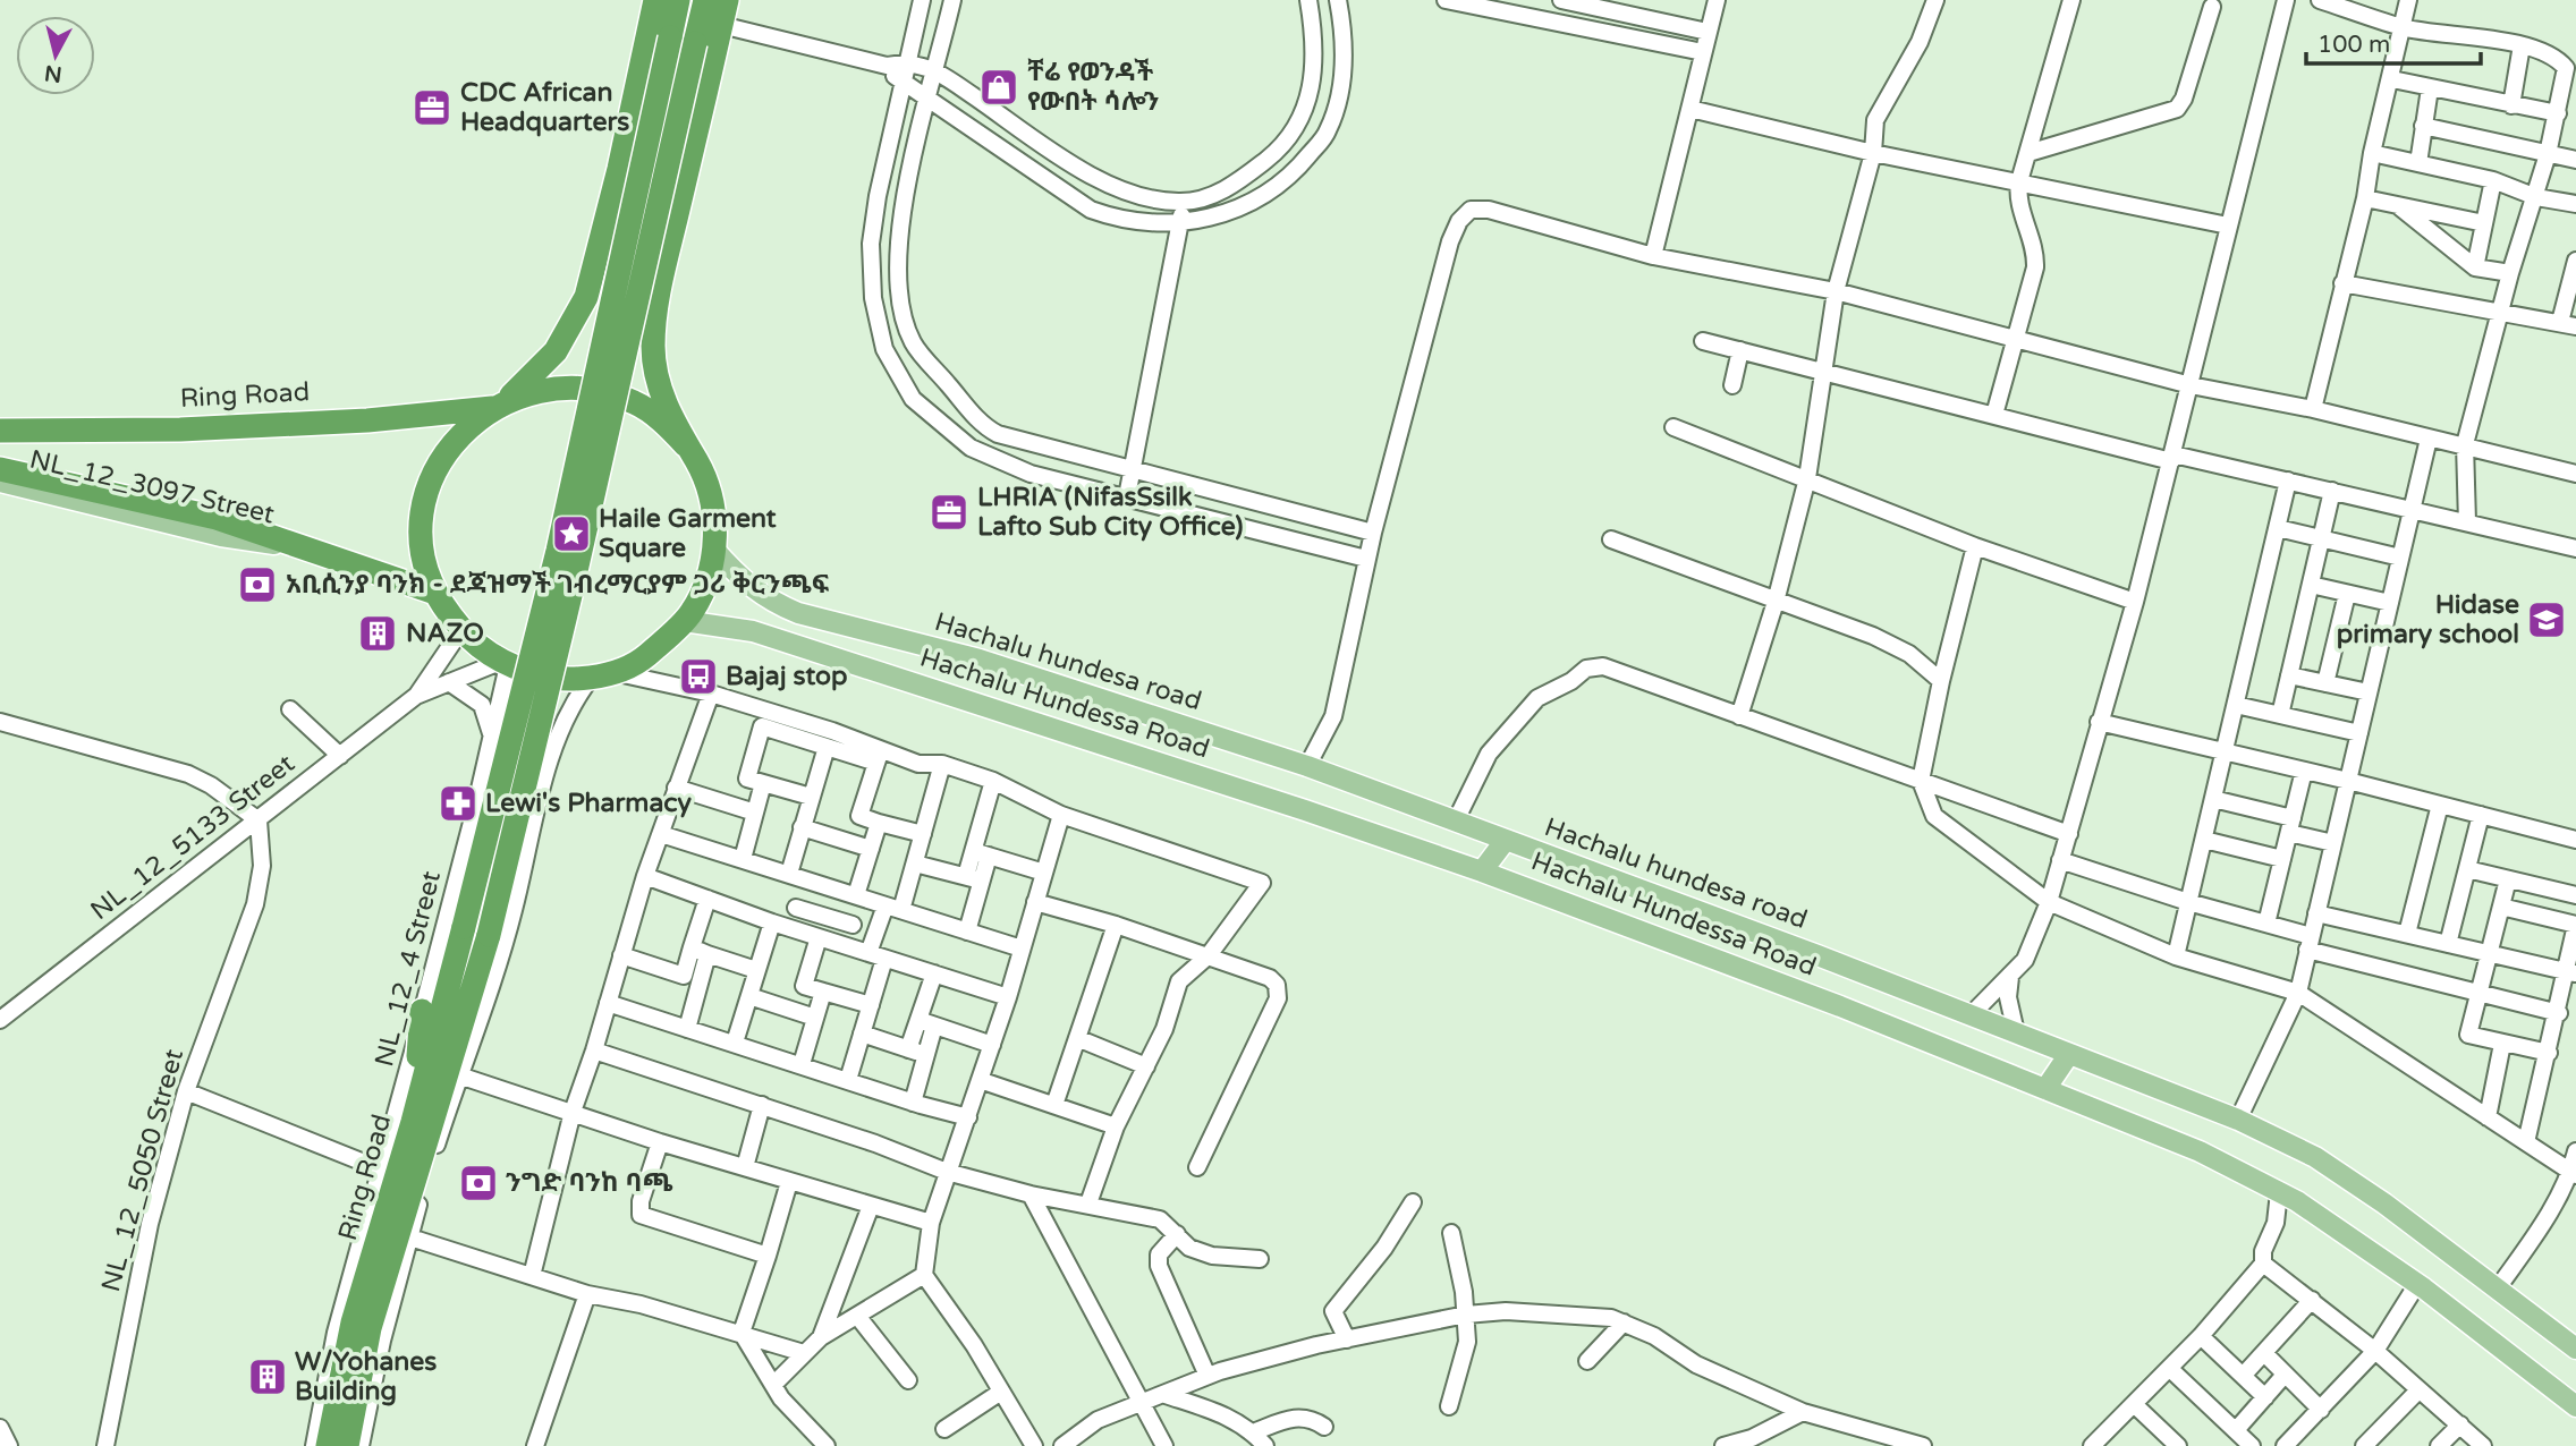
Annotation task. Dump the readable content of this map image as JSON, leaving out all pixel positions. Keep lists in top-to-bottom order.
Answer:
{
  "streets": {
    "highway": ["Ring Road"],
    "main road": ["NL_12_3097 Street", "Hachalu hundesa road", "Hachalu Hundessa Road"],
    "street": ["NL_12_5133 Street", "NL_12_4 Street", "NL_12_5050 Street"]
  },
  "crossings": [
    ["NL_12_5133 Street", "NL_12_5050 Street"]
  ],
  "places": {
    "shop": ["ቸሬ የወንዳች የውበት ሳሎን"],
    "office": ["CDC African Headquarters", "LHRIA (NifasSsilk Lafto Sub City Office)"],
    "place": ["Haile Garment Square"],
    "bank": ["አቢሲንያ ባንክ - ደጃዝማች ገብረማርያም ጋሪ ቅርንጫፍ", "ንግድ ባንከ ባጫ"],
    "school or university": ["Hidase primary school"],
    "building": ["NAZO", "W/Yohanes Building"],
    "bus stop": ["Bajaj stop"],
    "pharmacy": ["Lewi's Pharmacy"]
  },
  "scale_bar": "100 m",
  "north": "bottom"
}
